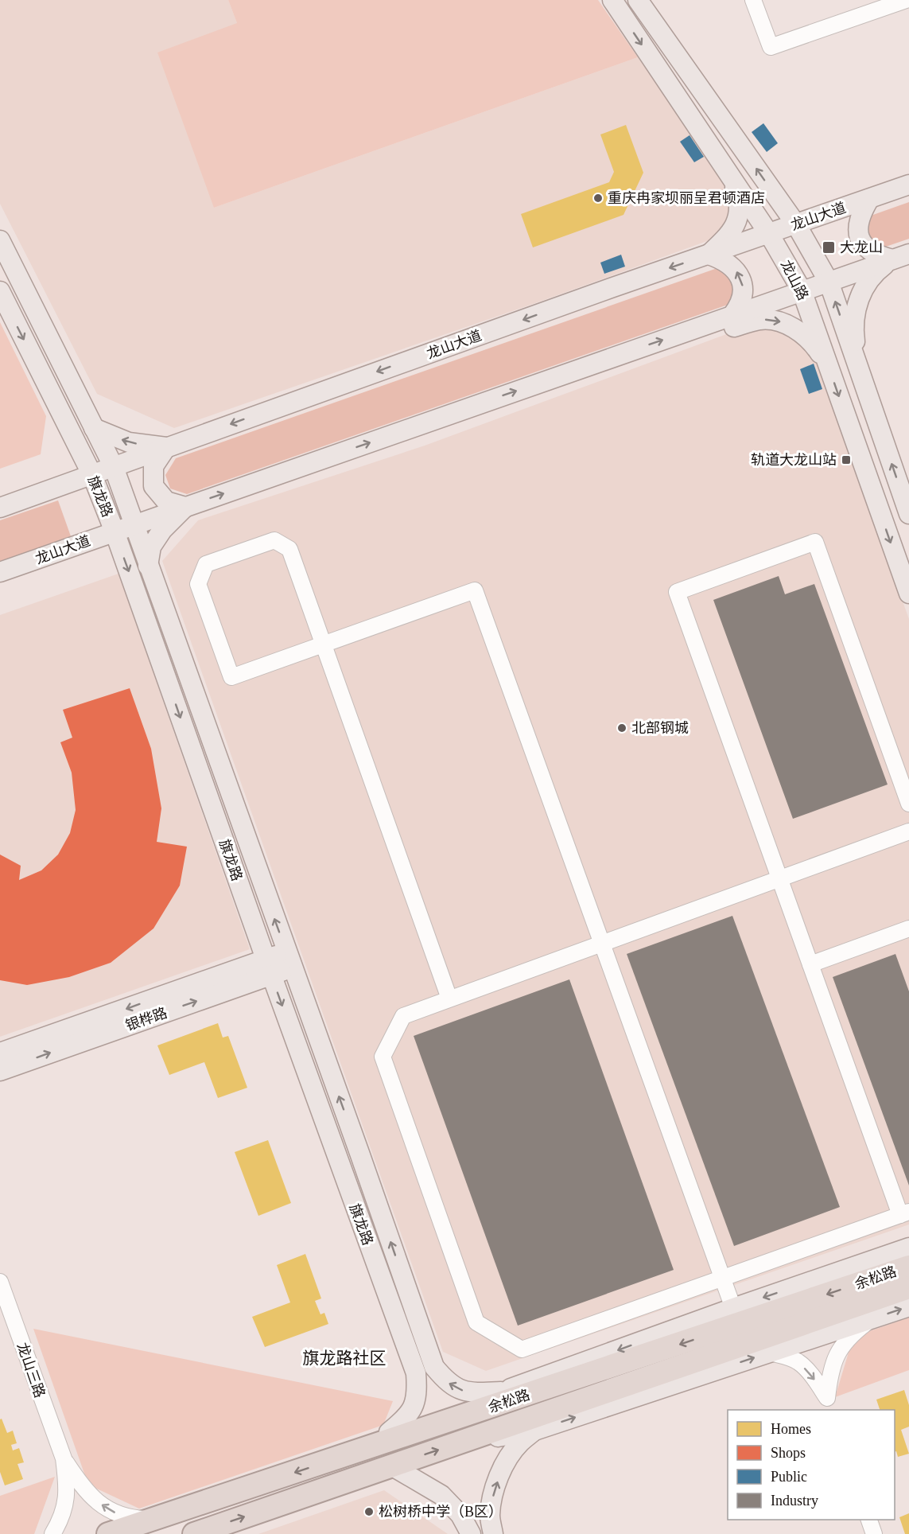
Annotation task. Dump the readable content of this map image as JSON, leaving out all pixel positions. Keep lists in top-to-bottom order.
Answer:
{
  "streets": {
    "highway": ["余松路"],
    "main road": [
      "龙山大道",
      "龙山路",
      "旗龙路",
      "银桦路"
    ],
    "street": ["龙山三路"]
  },
  "crossings": [
    ["龙山大道", "龙山路"],
    ["龙山大道", "旗龙路"],
    ["旗龙路", "银桦路"]
  ],
  "districts": ["旗龙路社区"],
  "places": {
    "other": ["重庆冉家坝丽呈君顿酒店", "北部钢城", "松树桥中学（B区）"],
    "transit": ["大龙山", "轨道大龙山站"]
  },
  "legend": [
    "Homes",
    "Shops",
    "Public",
    "Industry"
  ]
}
